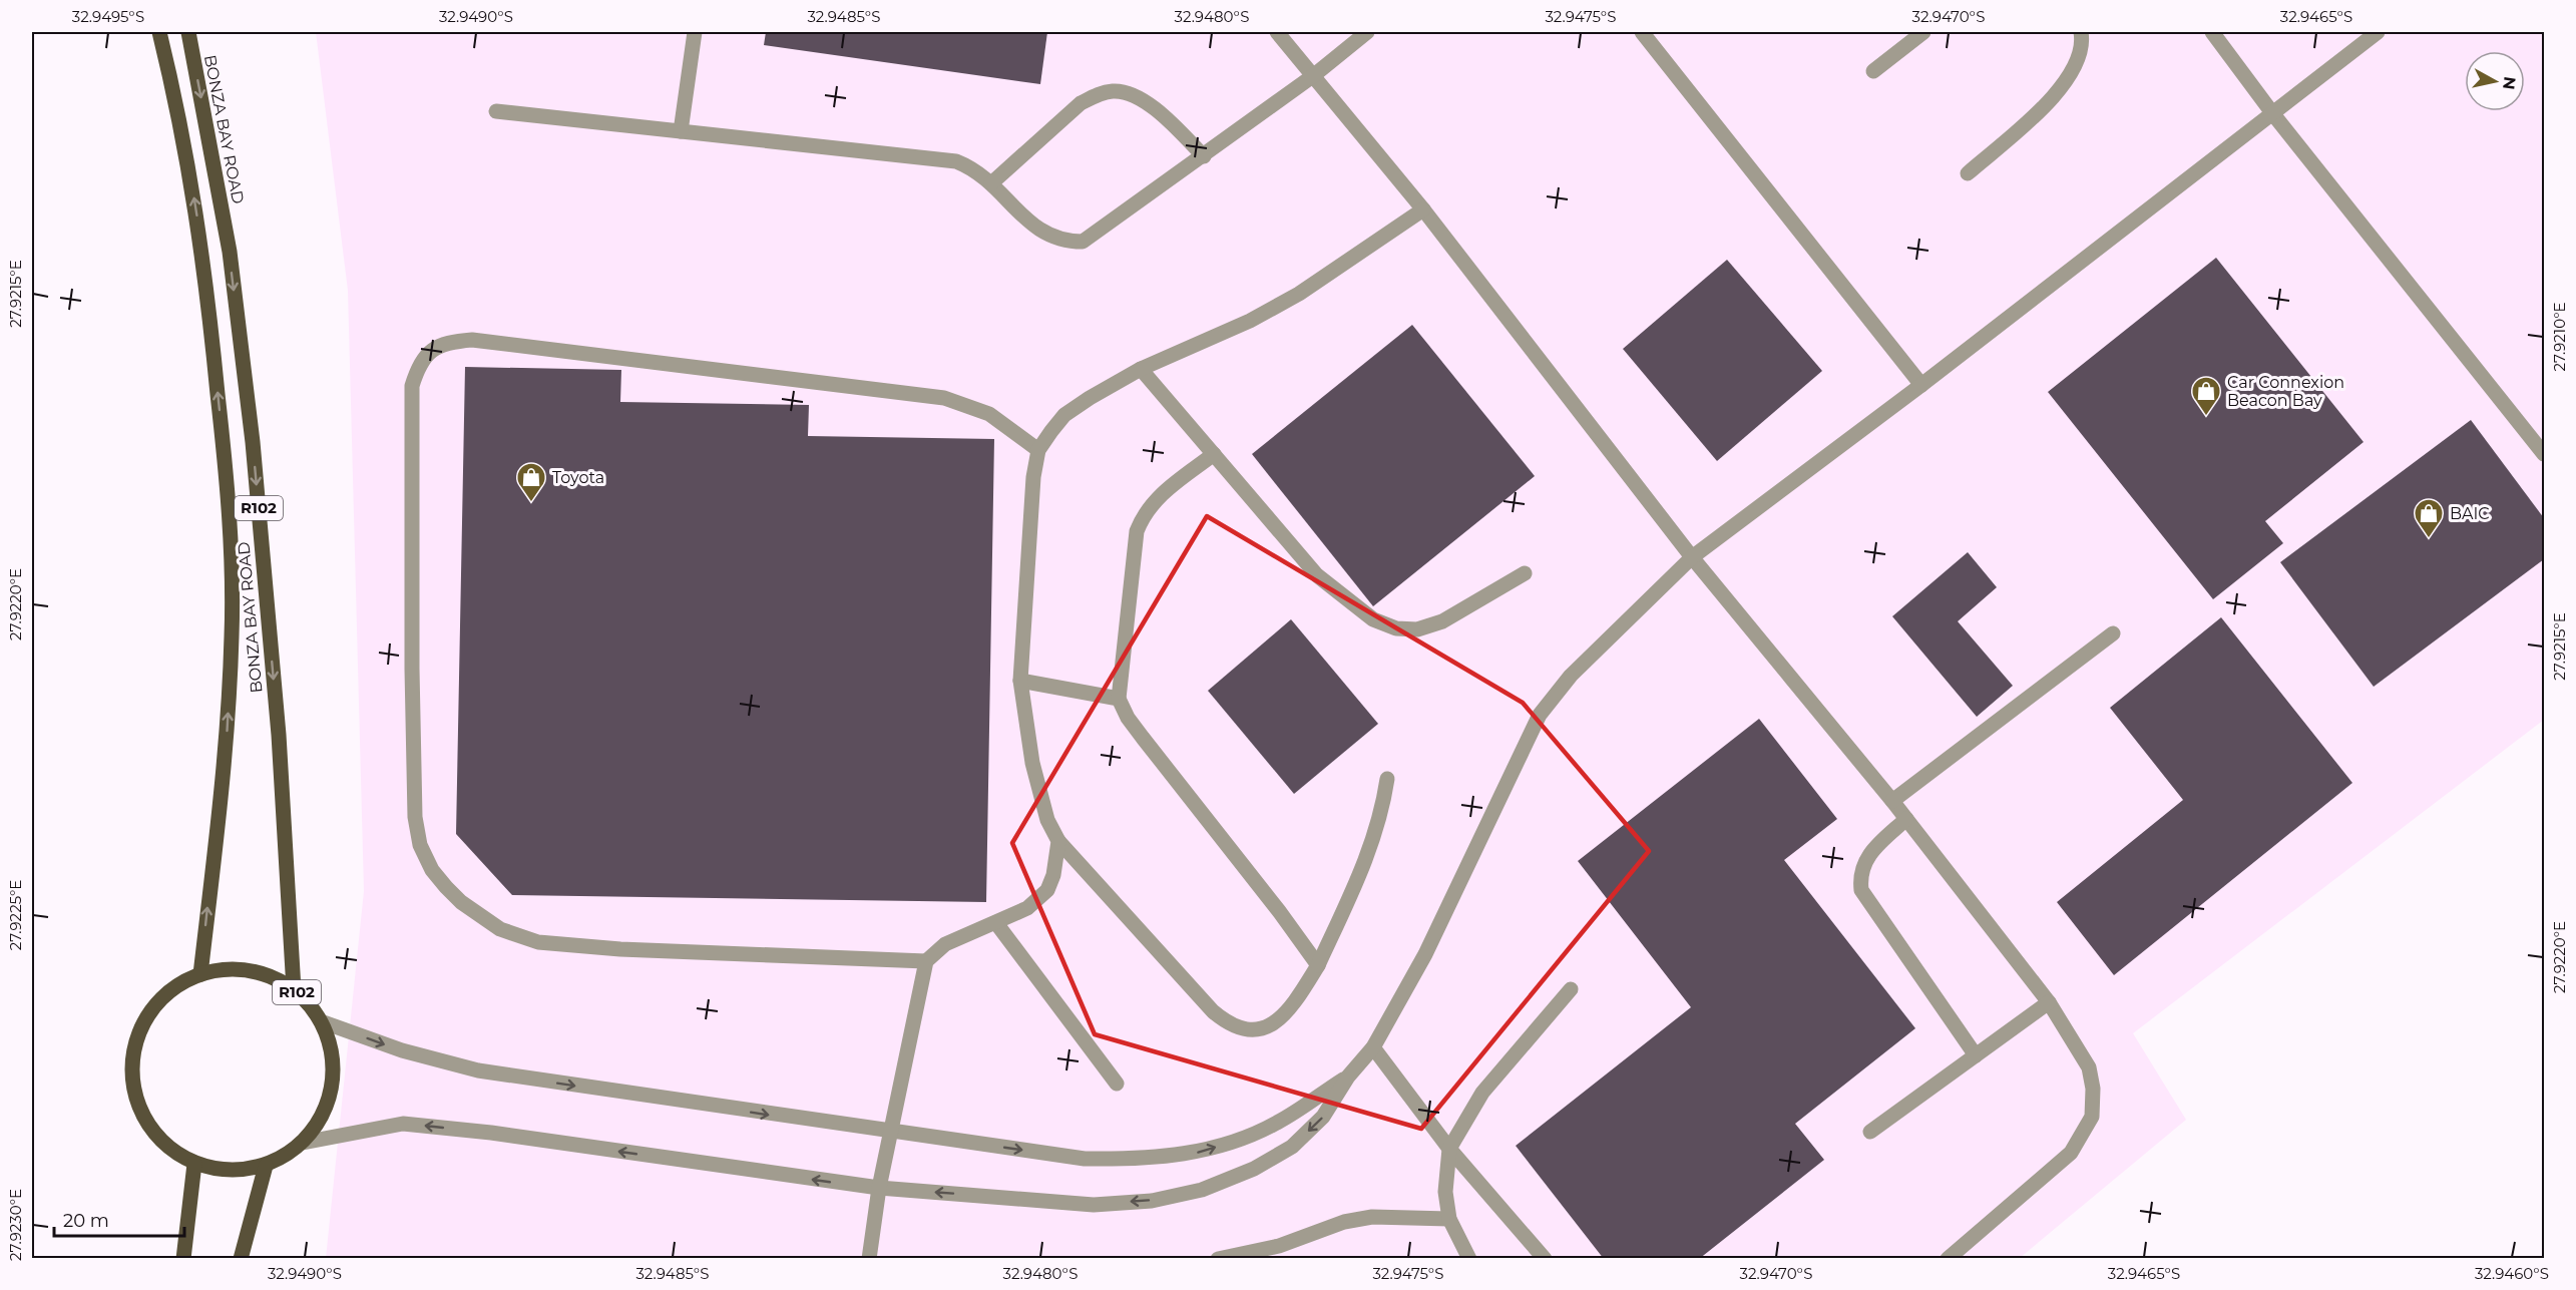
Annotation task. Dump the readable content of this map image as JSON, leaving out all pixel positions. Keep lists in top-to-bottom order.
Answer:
{
  "streets": {
    "main road": ["BONZA BAY ROAD", "R102"]
  },
  "crossings": [
    ["BONZA BAY ROAD", "R102"]
  ],
  "places": {
    "shop": ["Car Connexion Beacon Bay", "Toyota", "BAIC"]
  },
  "scale_bar": "20 m",
  "north": "right",
  "coordinates": [
    "32.9495°S",
    "32.9490°S",
    "32.9485°S",
    "32.9480°S",
    "32.9475°S",
    "32.9470°S",
    "32.9465°S",
    "27.9215°E",
    "27.9210°E",
    "27.9220°E",
    "27.9225°E",
    "27.9230°E",
    "32.9460°S"
  ]
}
